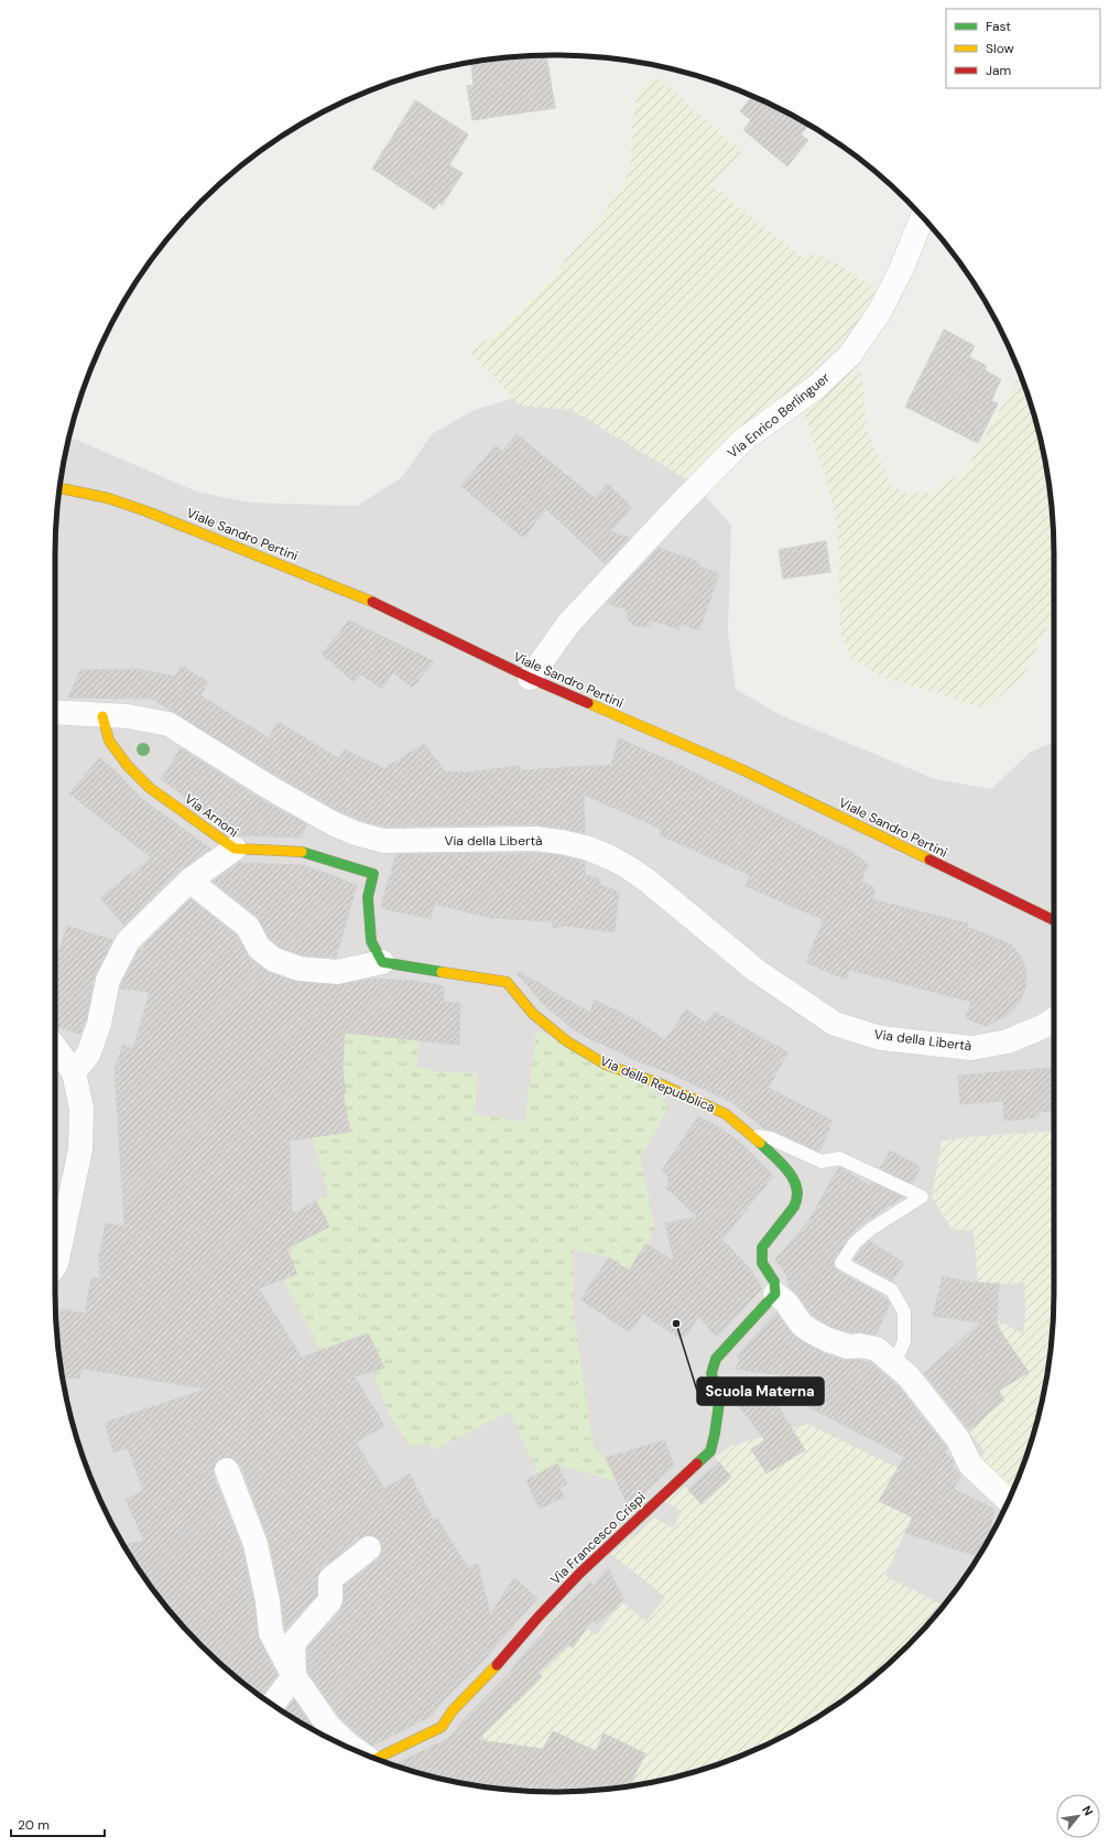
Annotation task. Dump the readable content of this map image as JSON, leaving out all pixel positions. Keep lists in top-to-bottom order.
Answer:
{
  "streets": {
    "street": [
      "Via Enrico Berlinguer",
      "Viale Sandro Pertini",
      "Via Arnoni",
      "Via della Libertà",
      "Via della Repubblica",
      "Via Francesco Crispi"
    ]
  },
  "crossings": [
    ["Via Enrico Berlinguer", "Viale Sandro Pertini"],
    ["Via Arnoni", "Via della Libertà"],
    ["Via Arnoni", "Via della Repubblica"],
    ["Via della Repubblica", "Via Francesco Crispi"]
  ],
  "places": ["Scuola Materna"],
  "legend": ["Fast", "Slow", "Jam"],
  "scale_bar": "20 m",
  "north": "top right"
}
